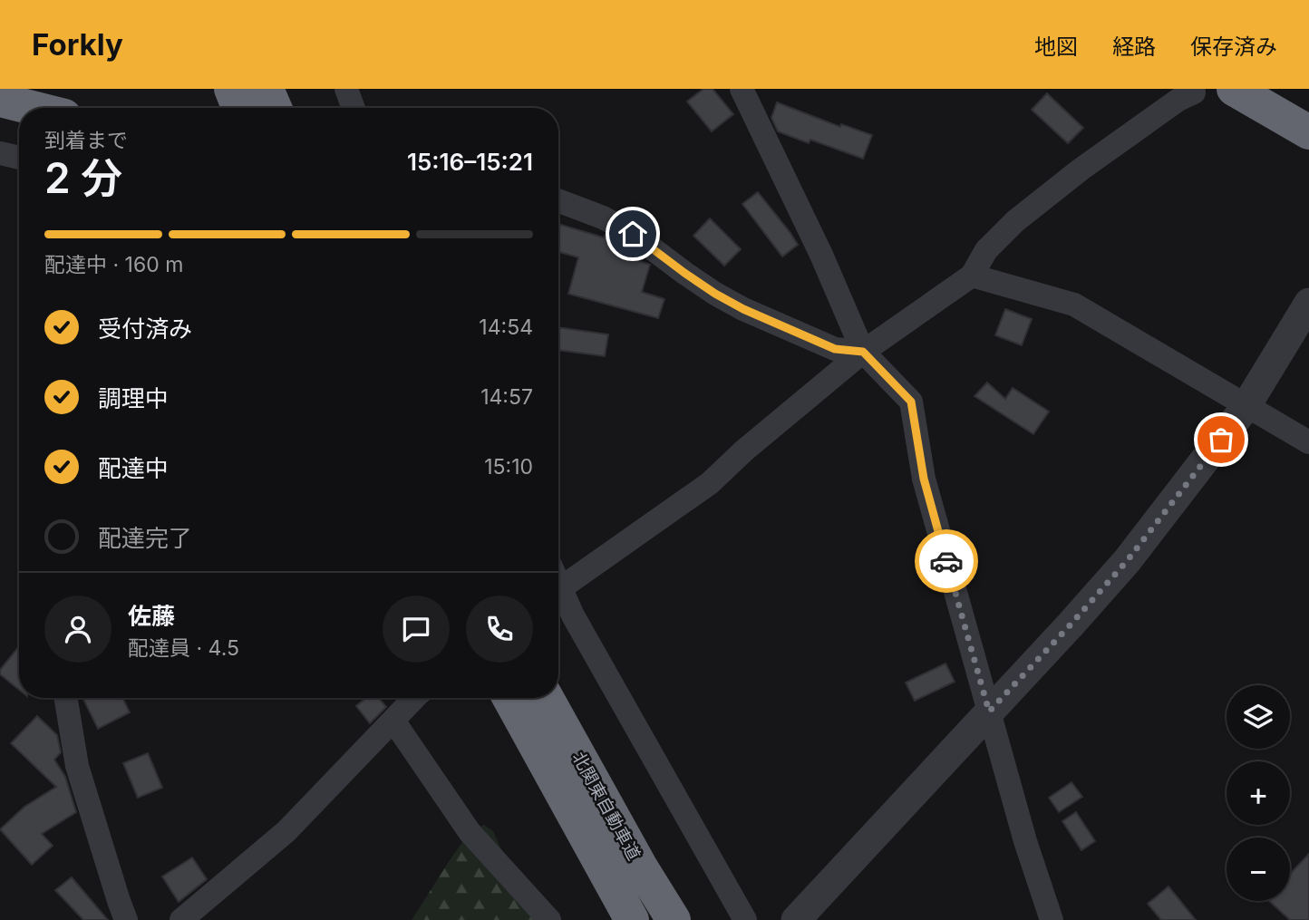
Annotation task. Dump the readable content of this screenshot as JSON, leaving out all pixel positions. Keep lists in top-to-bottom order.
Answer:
{
  "streets": {
    "highway": ["北関東自動車道"]
  },
  "page": {
    "header": "Forkly",
    "nav": ["地図", "経路", "保存済み"],
    "heading": ["2 分", "到着まで", "15:16–15:21"],
    "panel": ["佐藤", "配達員 · 4.5"],
    "bar": "配達中 · 160 m",
    "list": [
      ["受付済み", "14:54"],
      ["調理中", "14:57"],
      ["配達中", "15:10"],
      "配達完了"
    ],
    "map_buttons": ["+", "−"]
  }
}
